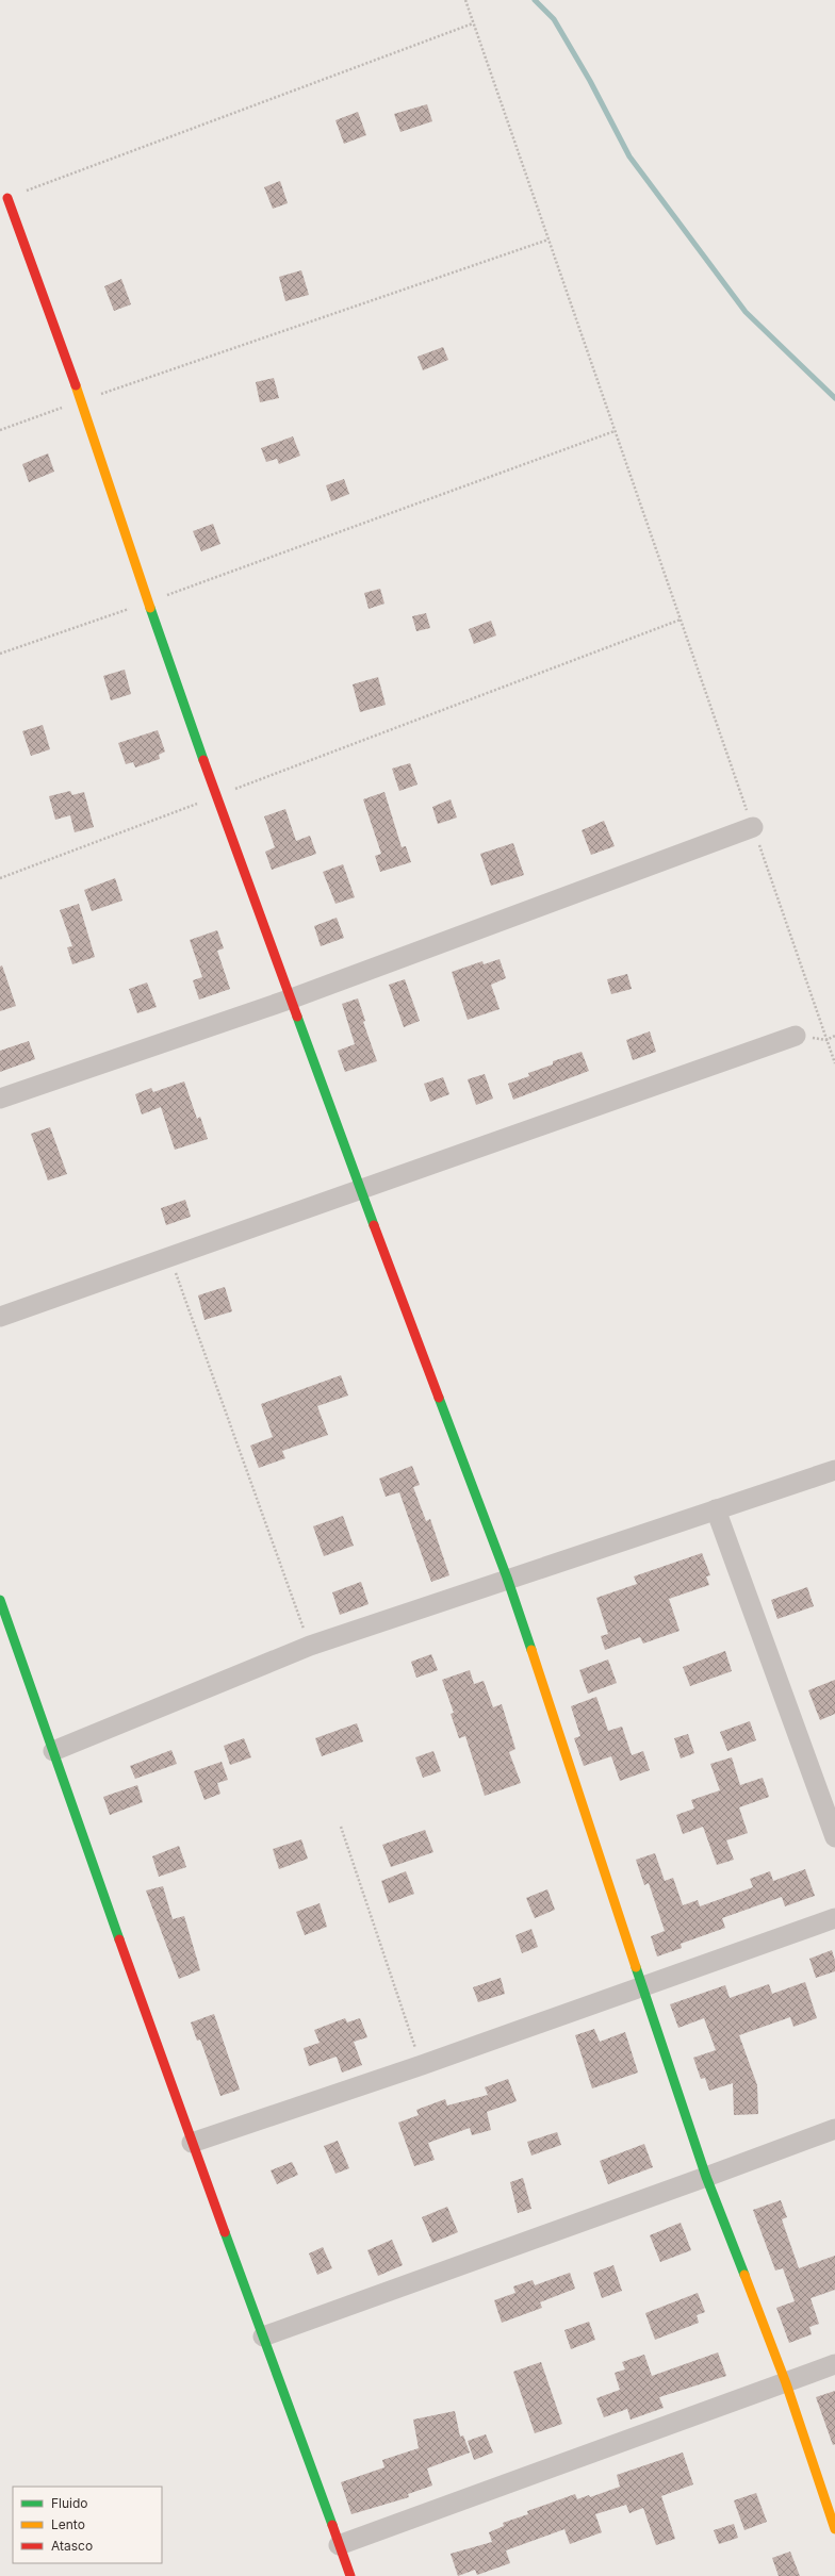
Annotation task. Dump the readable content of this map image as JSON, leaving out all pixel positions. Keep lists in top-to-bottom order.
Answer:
{
  "legend": ["Fluido", "Lento", "Atasco"]
}
